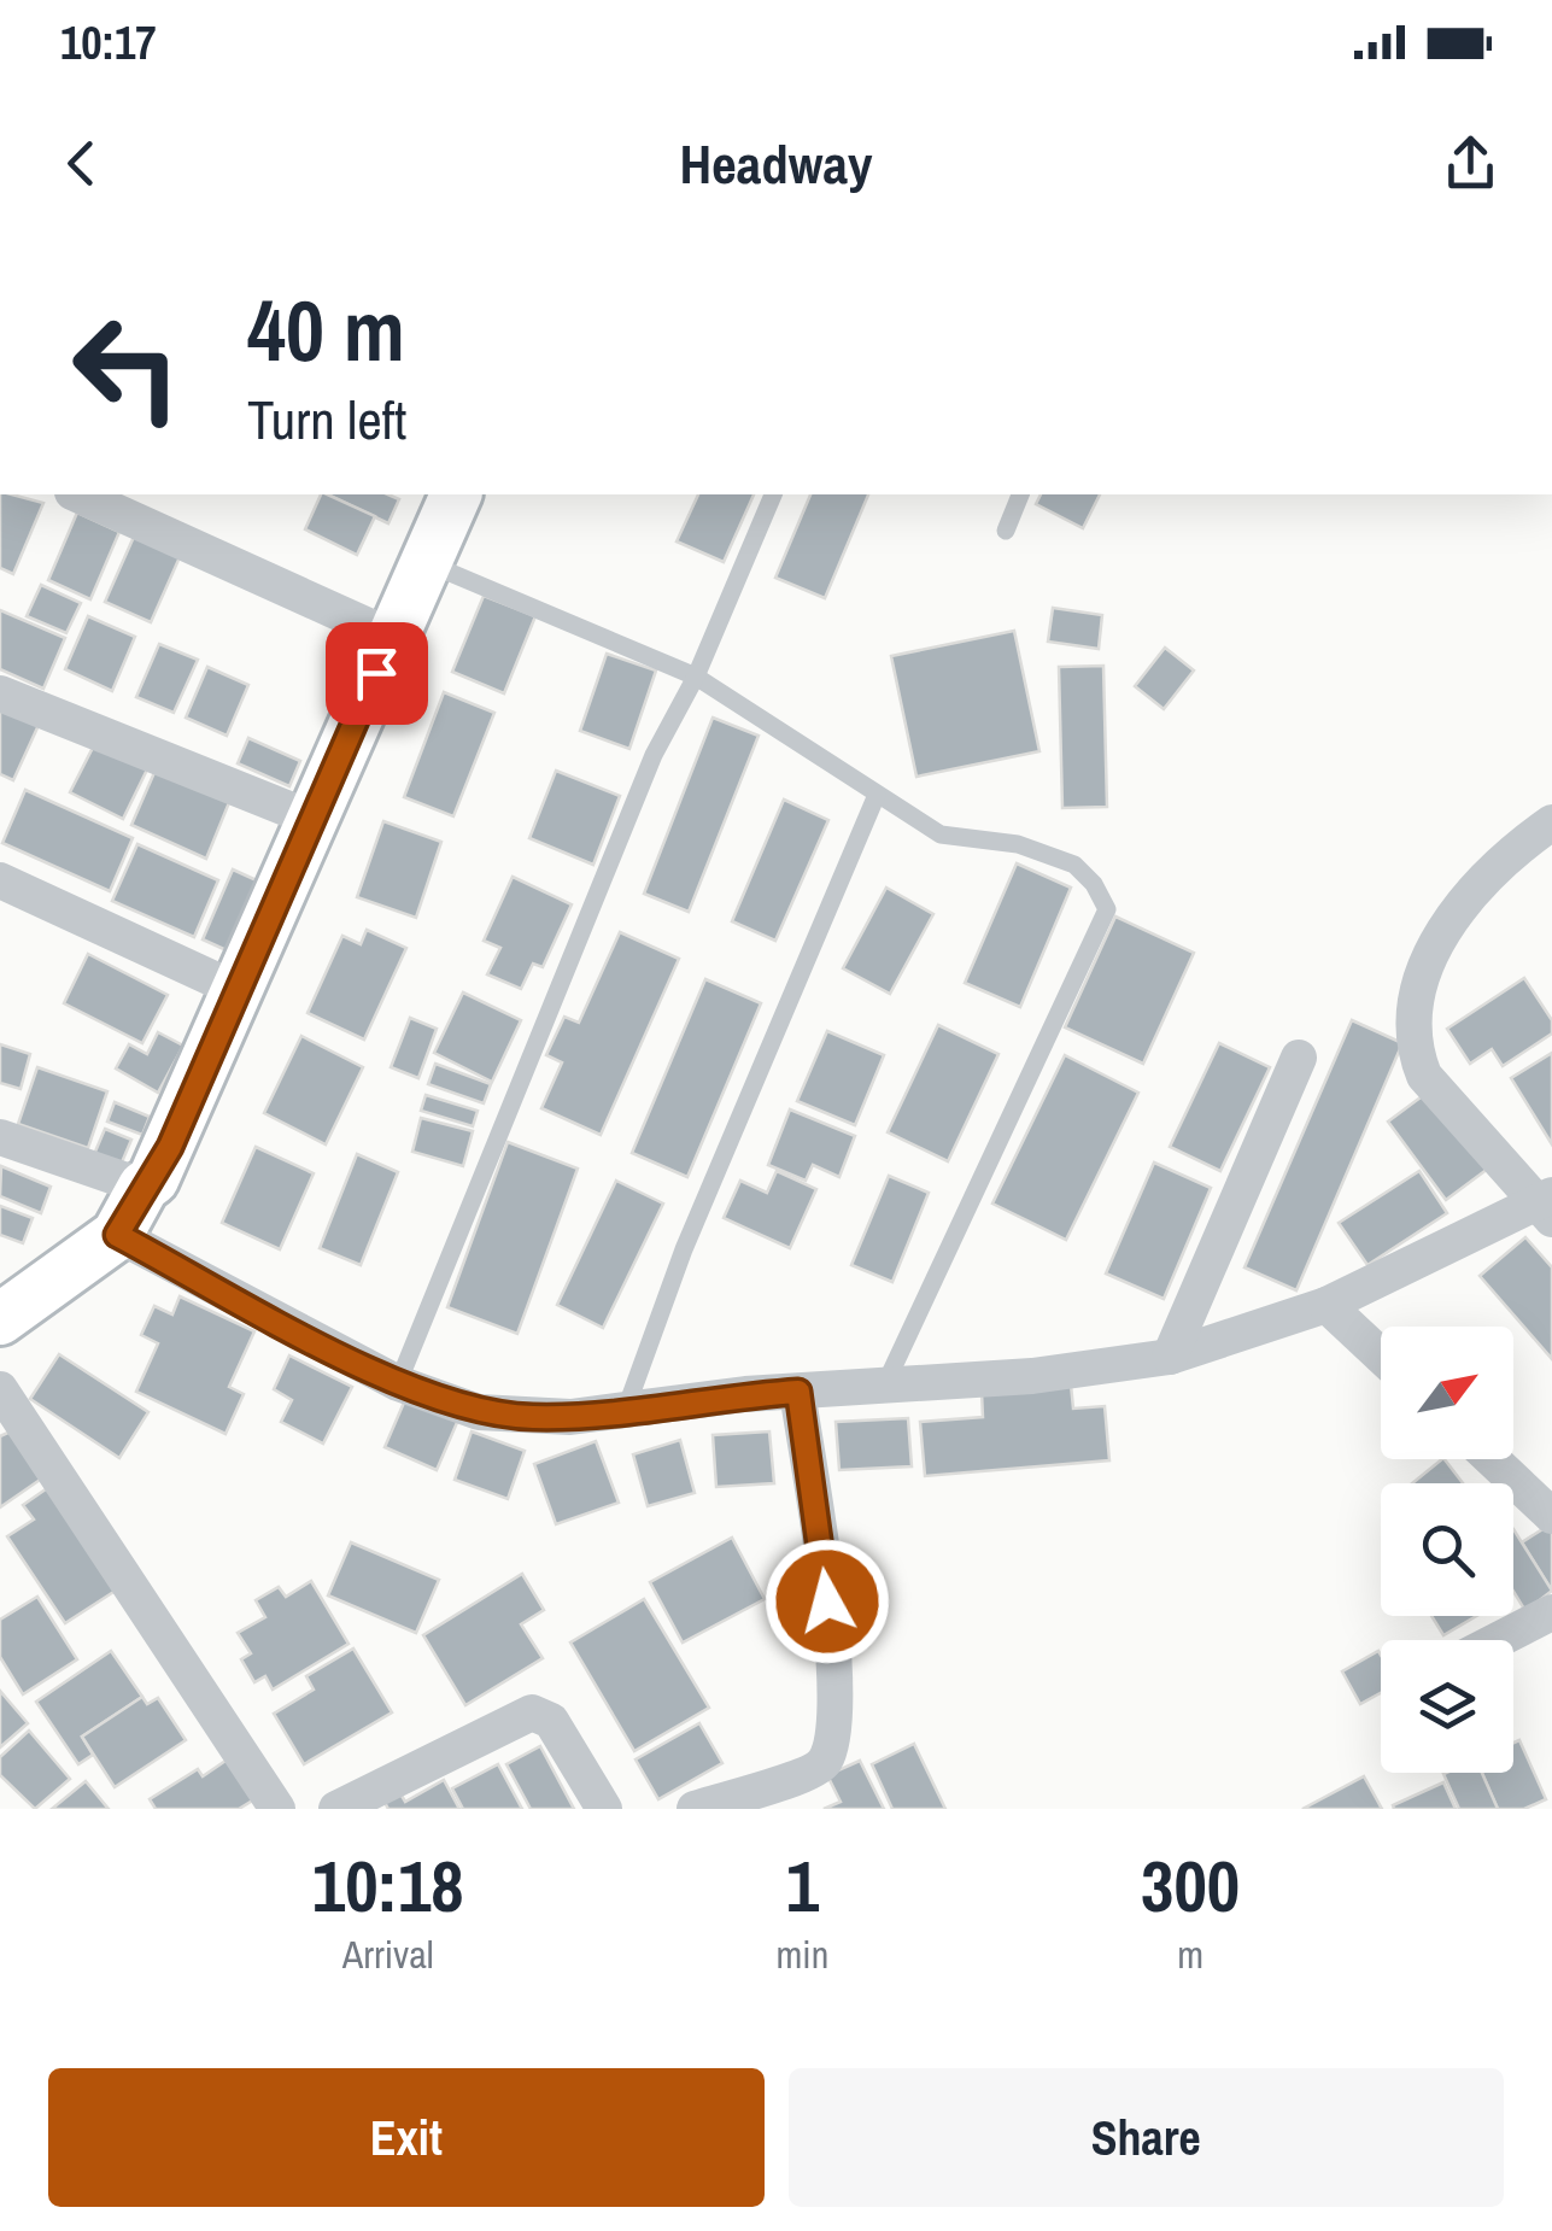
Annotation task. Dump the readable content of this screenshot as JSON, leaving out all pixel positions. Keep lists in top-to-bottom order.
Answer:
{
  "north": "top right",
  "page": {
    "status": "10:17",
    "header": "Headway",
    "turn": ["40 m", "Turn left"],
    "eta": [
      "10:18",
      "Arrival",
      "1",
      "min",
      "300",
      "m"
    ],
    "buttons": ["Exit", "Share"]
  }
}
